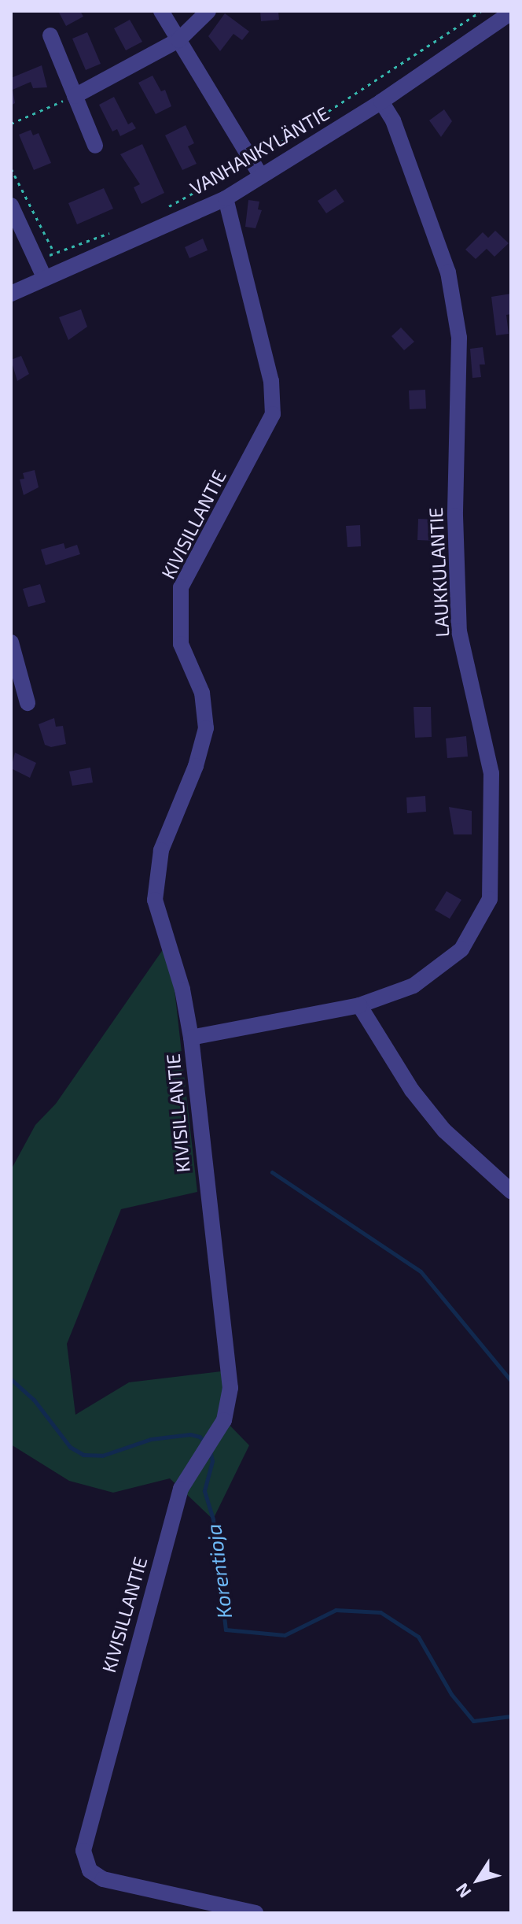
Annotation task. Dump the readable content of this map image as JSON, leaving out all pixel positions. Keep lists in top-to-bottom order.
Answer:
{
  "streets": {
    "street": ["VANHANKYLÄNTIE", "KIVISILLANTIE", "LAUKKULANTIE"]
  },
  "crossings": [
    ["VANHANKYLÄNTIE", "KIVISILLANTIE"],
    ["VANHANKYLÄNTIE", "LAUKKULANTIE"],
    ["KIVISILLANTIE", "LAUKKULANTIE"]
  ],
  "water": ["Korentioja"],
  "north": "bottom left"
}
